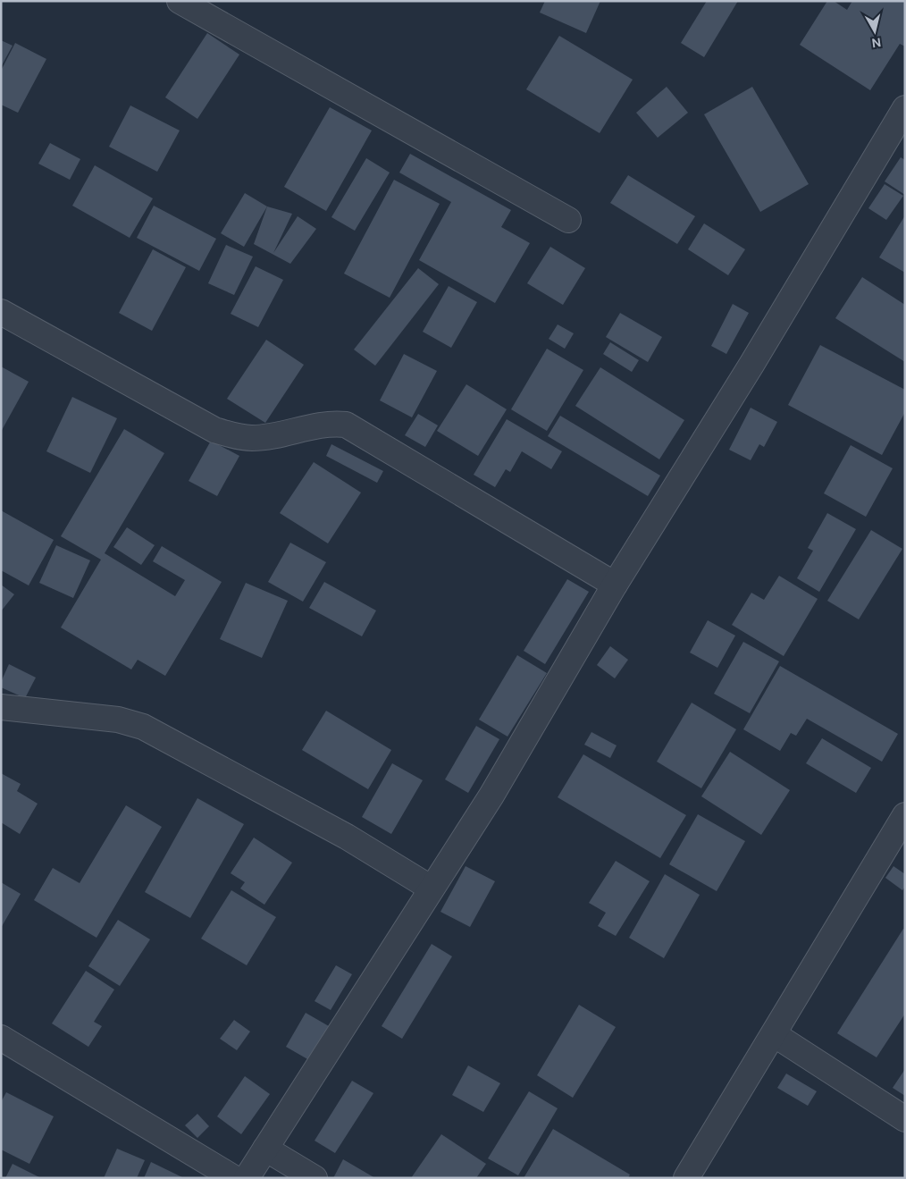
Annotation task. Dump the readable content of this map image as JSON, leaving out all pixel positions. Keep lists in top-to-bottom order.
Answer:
{
  "north": "bottom"
}
